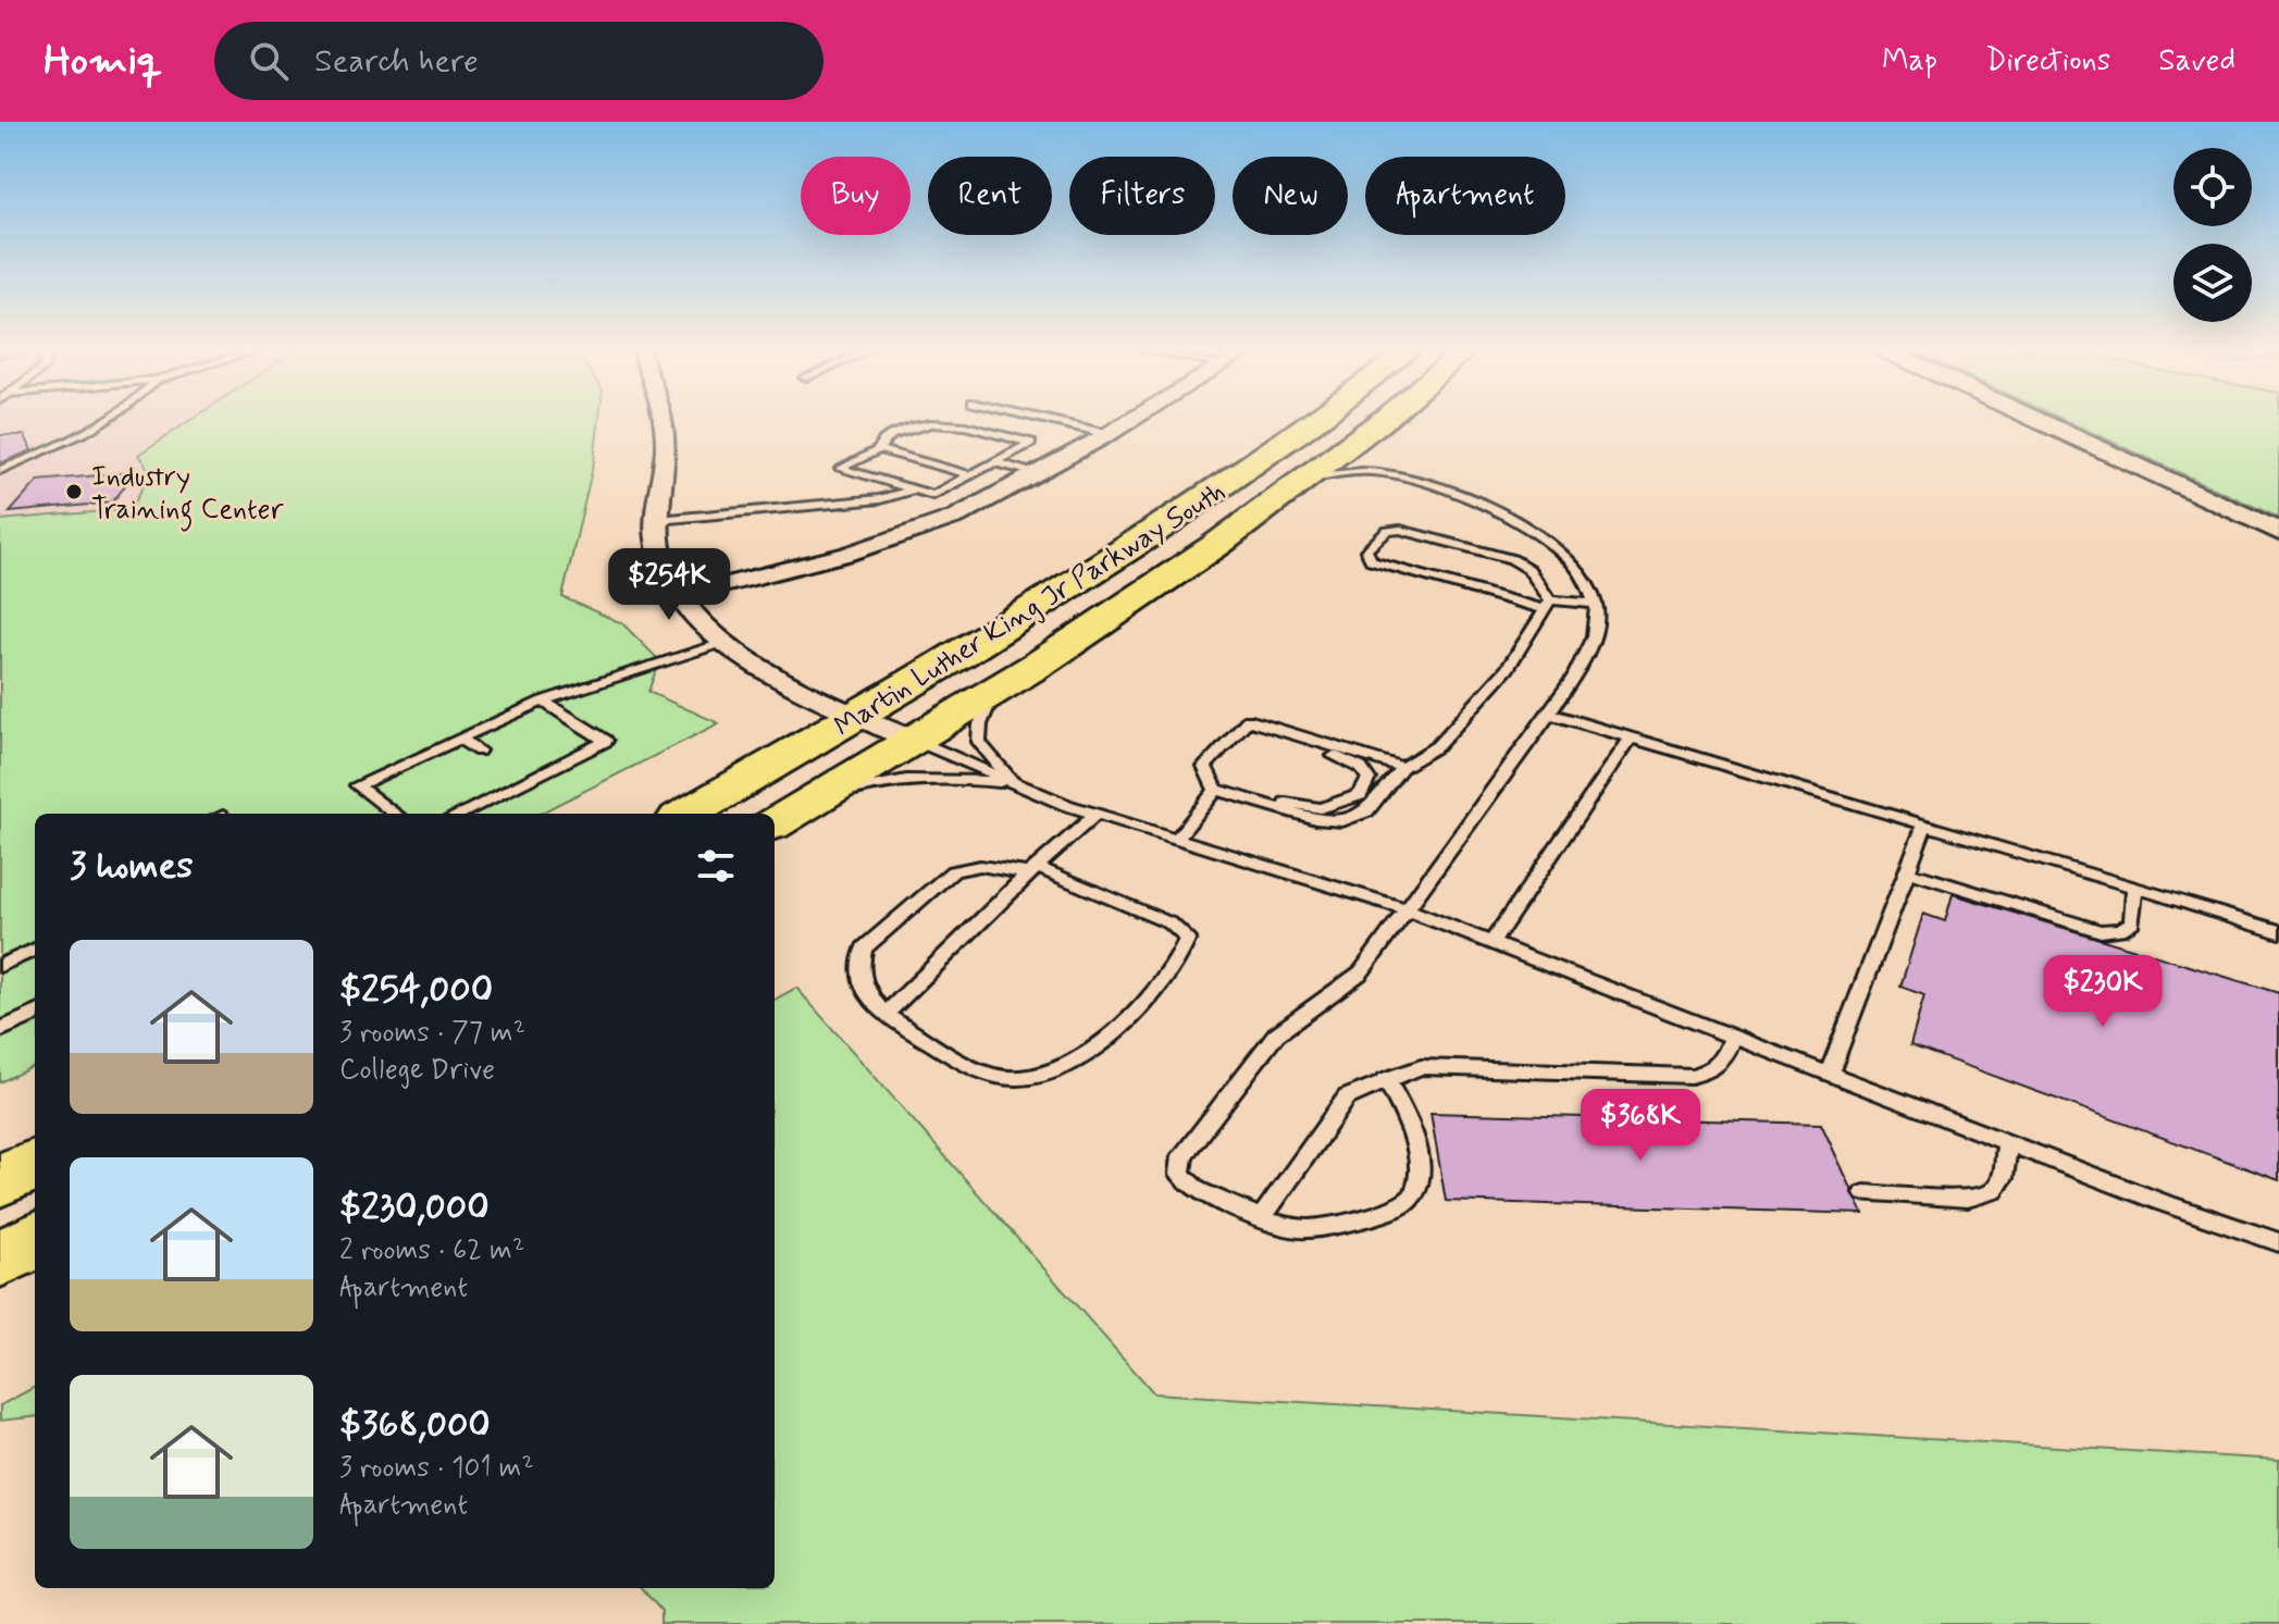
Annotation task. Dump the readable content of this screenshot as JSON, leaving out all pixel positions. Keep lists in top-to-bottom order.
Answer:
{
  "streets": {
    "highway": ["Martin Luther King Jr Parkway South"]
  },
  "places": ["Industry Training Center"],
  "page": {
    "header": "Homiq",
    "search": "Search here",
    "nav": ["Map", "Directions", "Saved"],
    "chip": [
      "Buy",
      "Rent",
      "Filters",
      "New",
      "Apartment"
    ],
    "price": ["$254K", "$230K", "$368K"],
    "heading": "3 homes",
    "list": [
      {
        "name": "$254,000",
        "note": "3 rooms · 77 m² · College Drive"
      },
      {
        "name": "$230,000",
        "note": "2 rooms · 62 m² · Apartment"
      },
      {
        "name": "$368,000",
        "note": "3 rooms · 101 m² · Apartment"
      }
    ]
  }
}
